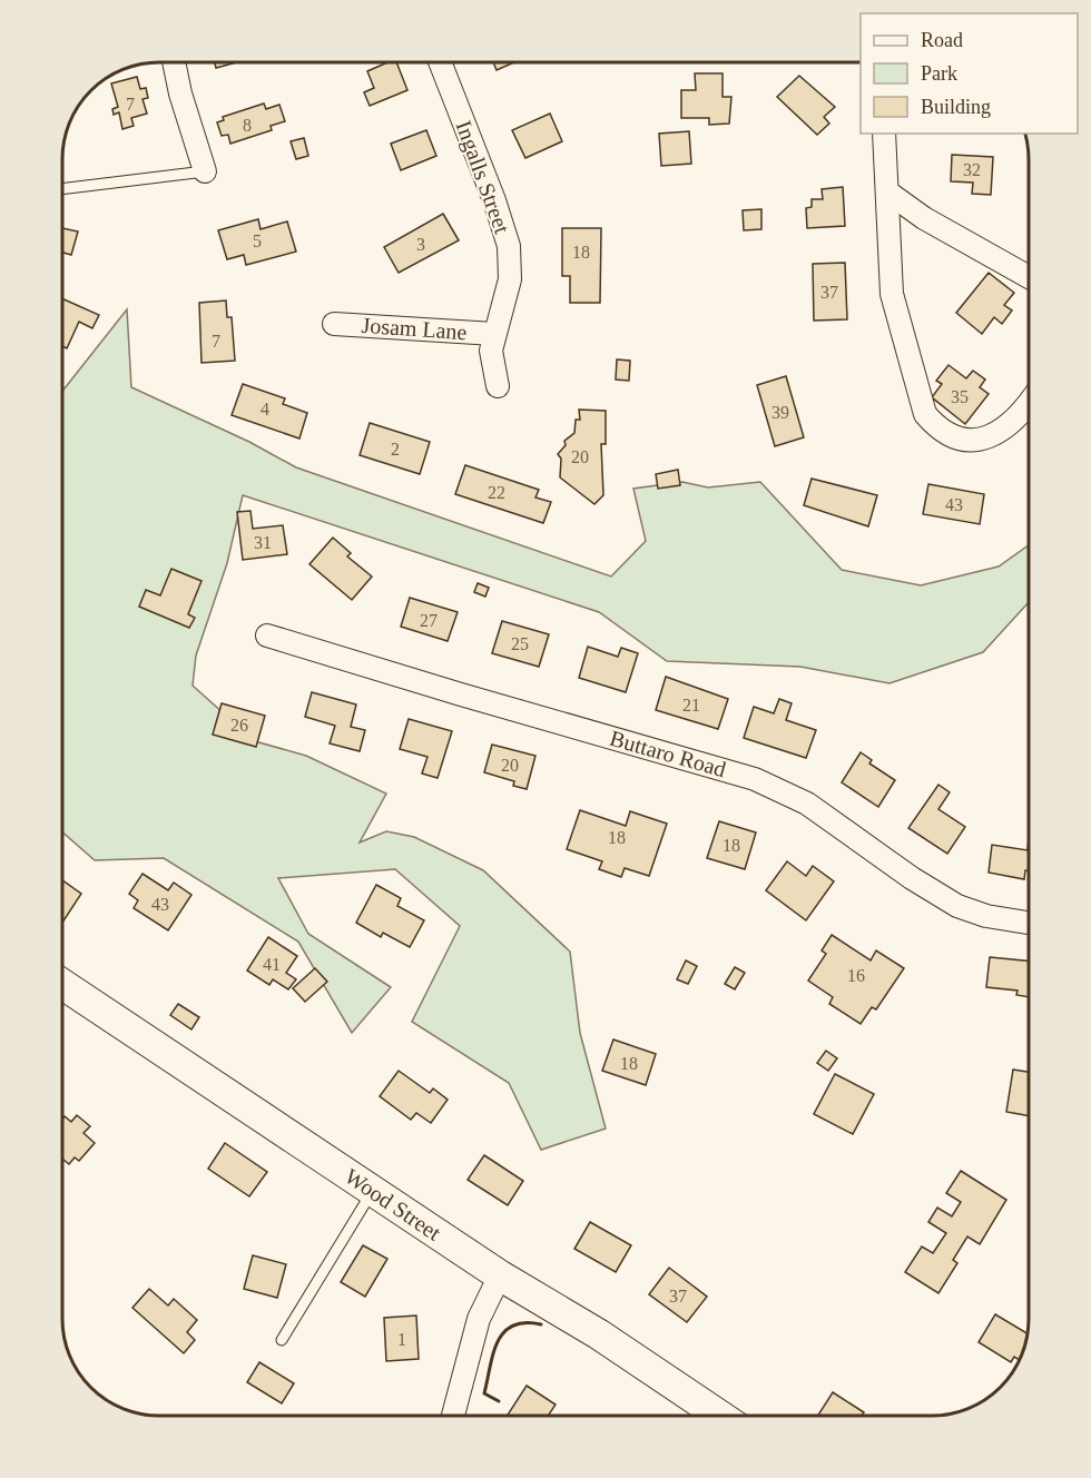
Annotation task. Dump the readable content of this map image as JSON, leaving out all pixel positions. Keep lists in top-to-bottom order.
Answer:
{
  "streets": {
    "street": [
      "Ingalls Street",
      "Josam Lane",
      "Buttaro Road",
      "Wood Street"
    ]
  },
  "crossings": [
    ["Ingalls Street", "Josam Lane"]
  ],
  "house_numbers": [
    "7",
    "8",
    "32",
    "5",
    "3",
    "18",
    "37",
    "7",
    "35",
    "4",
    "39",
    "2",
    "20",
    "22",
    "43",
    "31",
    "27",
    "25",
    "21",
    "26",
    "20",
    "18",
    "18",
    "43",
    "41",
    "16",
    "18",
    "37",
    "1"
  ],
  "legend": ["Road", "Park", "Building"]
}
